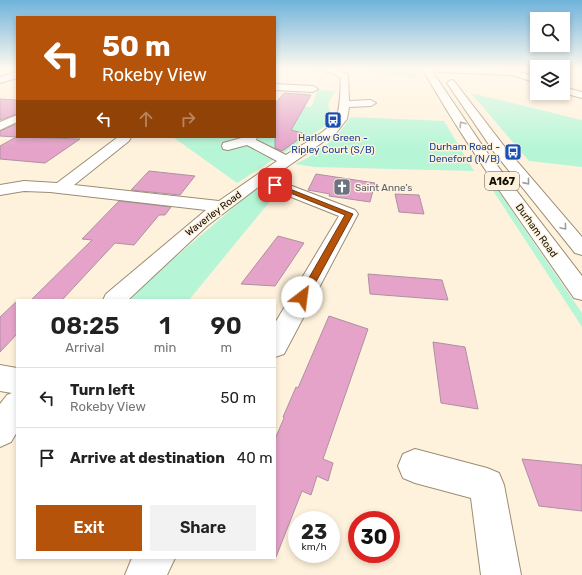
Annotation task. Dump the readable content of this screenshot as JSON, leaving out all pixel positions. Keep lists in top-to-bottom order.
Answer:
{
  "streets": {
    "street": ["A167", "Waverley Road", "Durham Road"]
  },
  "places": {
    "bus stop": ["Harlow Green - Ripley Court (S/B)", "Durham Road - Deneford (N/B)"],
    "church": ["Saint Anne's"]
  },
  "page": {
    "turn": ["50 m", "Rokeby View"],
    "eta": [
      "08:25",
      "Arrival",
      "1",
      "min",
      "90",
      "m"
    ],
    "list": [
      {
        "name": "Turn left",
        "note": "Rokeby View",
        "value": "50 m"
      },
      {
        "name": "Arrive at destination",
        "value": "40 m"
      }
    ],
    "buttons": ["Exit", "Share"],
    "speed": "23 km/h",
    "limit": "30"
  }
}
